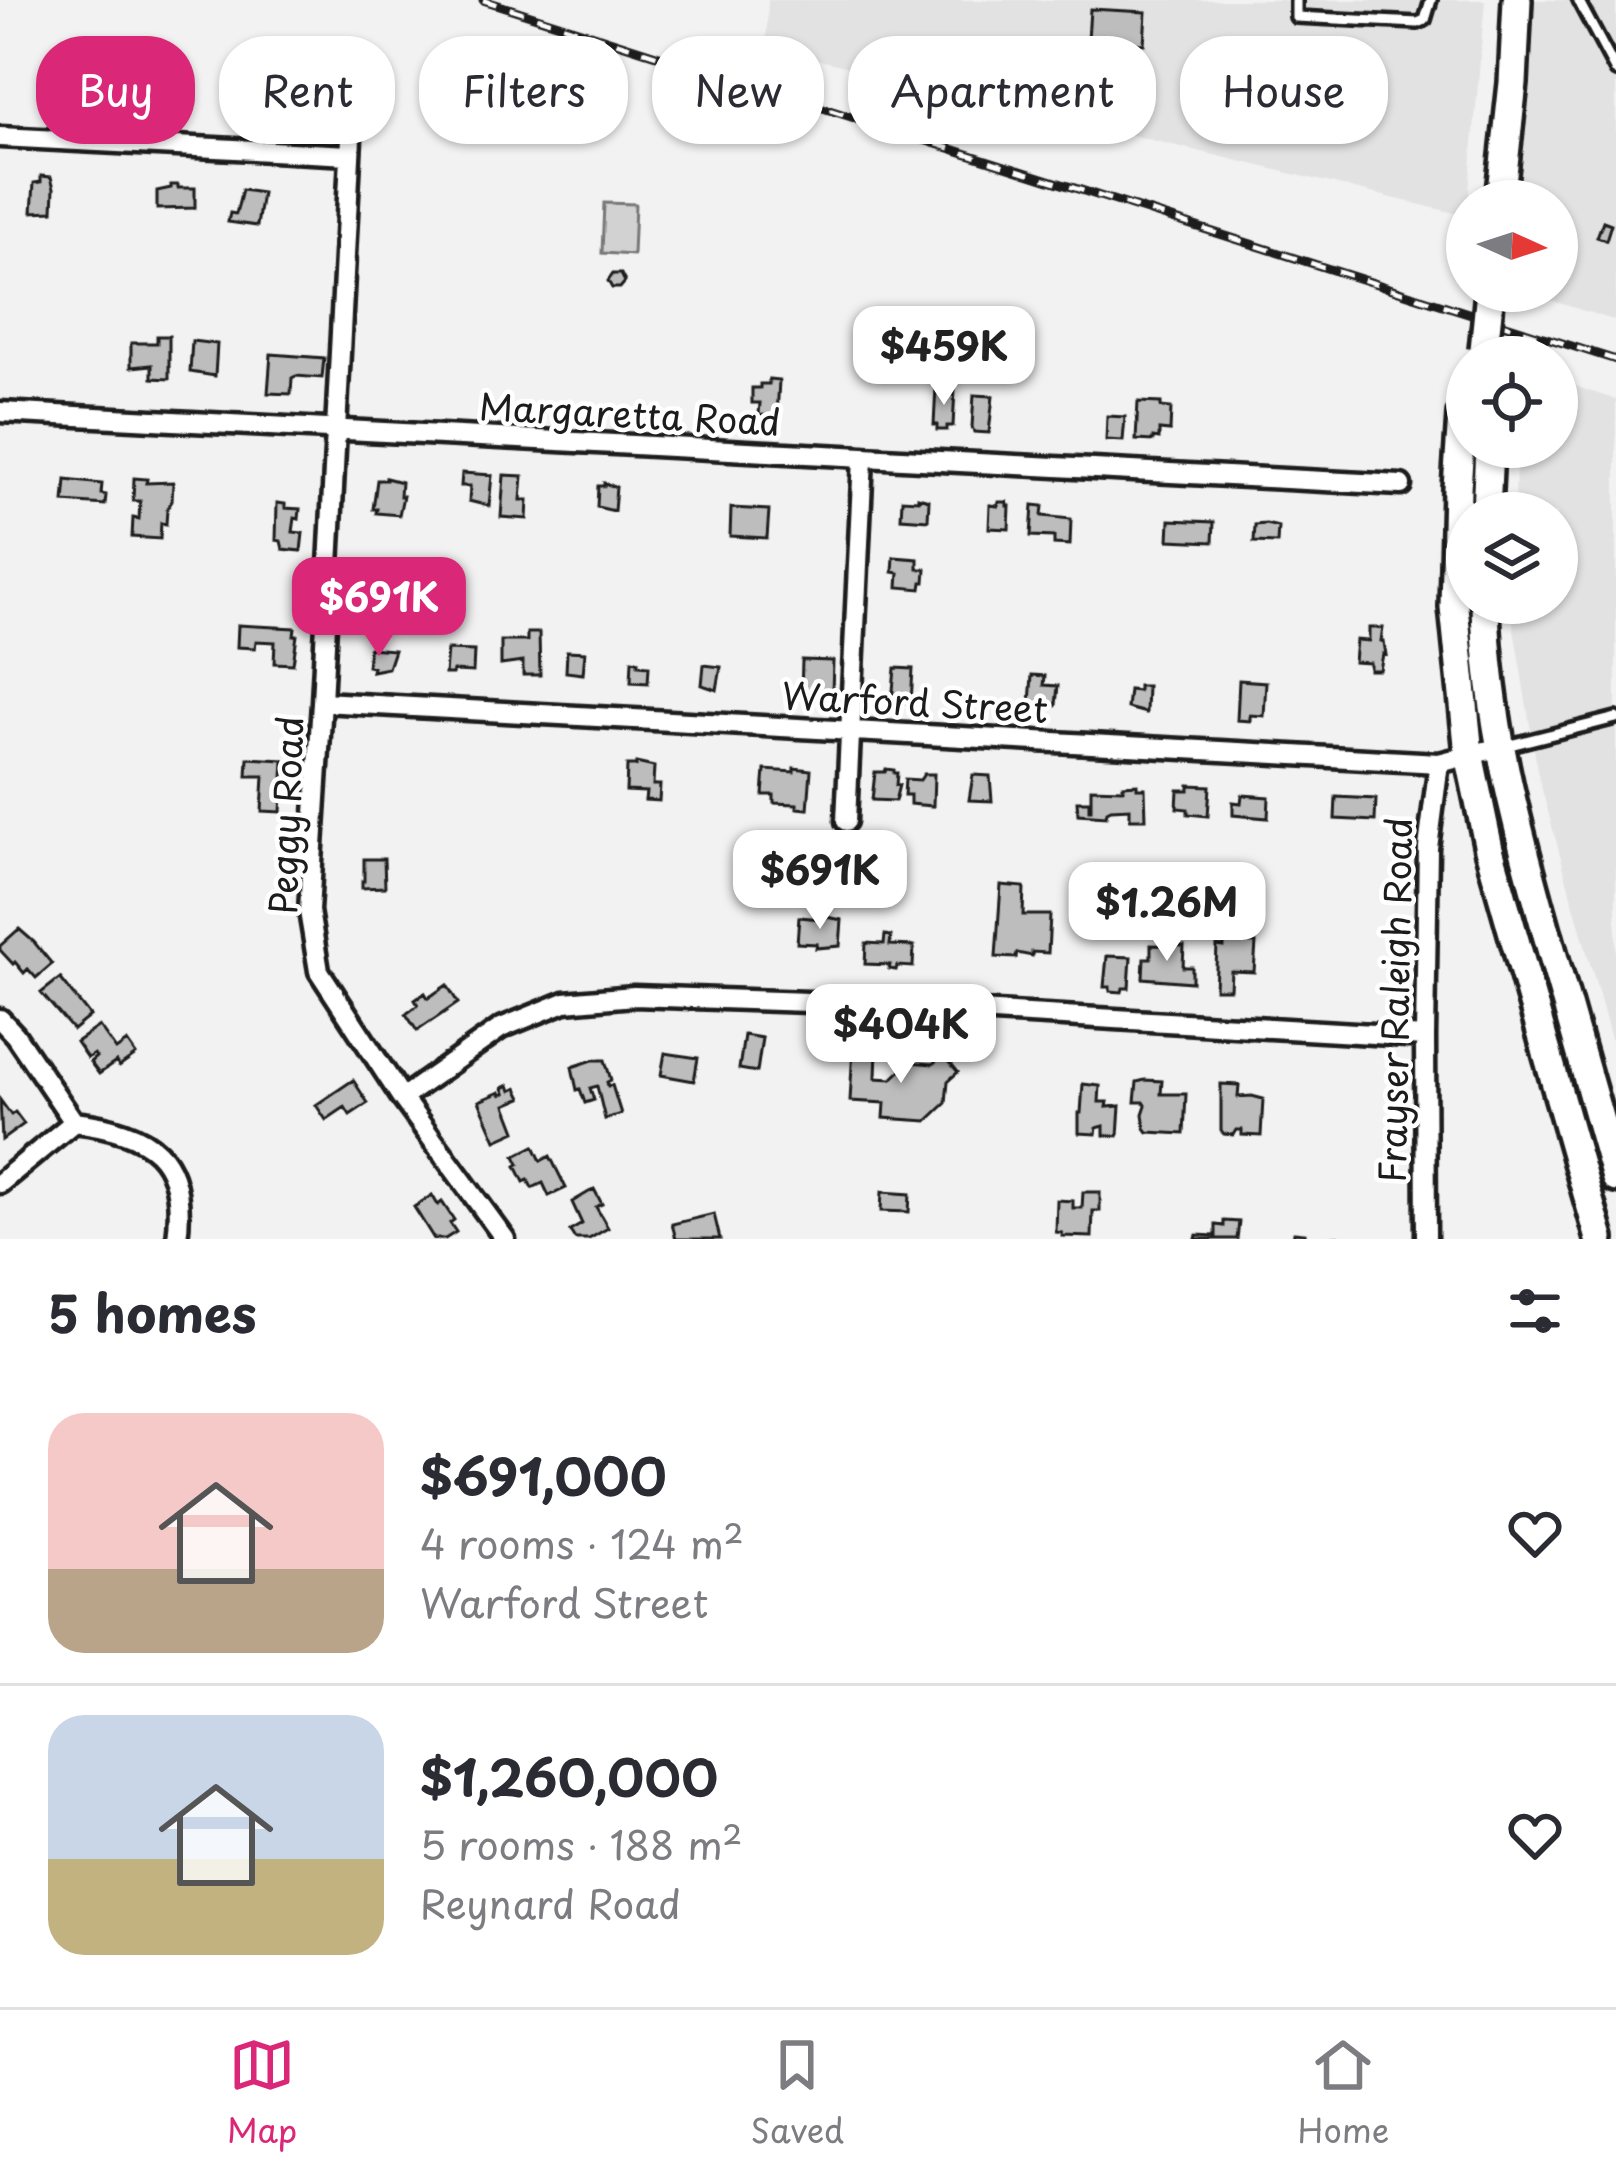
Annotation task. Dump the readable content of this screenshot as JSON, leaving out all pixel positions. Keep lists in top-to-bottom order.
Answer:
{
  "streets": {
    "street": [
      "Margaretta Road",
      "Warford Street",
      "Peggy Road",
      "Frayser Raleigh Road"
    ]
  },
  "crossings": [
    ["Margaretta Road", "Peggy Road"],
    ["Warford Street", "Peggy Road"],
    ["Warford Street", "Frayser Raleigh Road"]
  ],
  "north": "right",
  "page": {
    "chip": [
      "Buy",
      "Rent",
      "Filters",
      "New",
      "Apartment",
      "House"
    ],
    "price": [
      "$459K",
      "$691K",
      "$691K",
      "$1.26M",
      "$404K"
    ],
    "heading": "5 homes",
    "list": [
      {
        "name": "$691,000",
        "note": "4 rooms · 124 m² · Warford Street"
      },
      {
        "name": "$1,260,000",
        "note": "5 rooms · 188 m² · Reynard Road"
      }
    ],
    "tabs": ["Map", "Saved", "Home"]
  }
}
